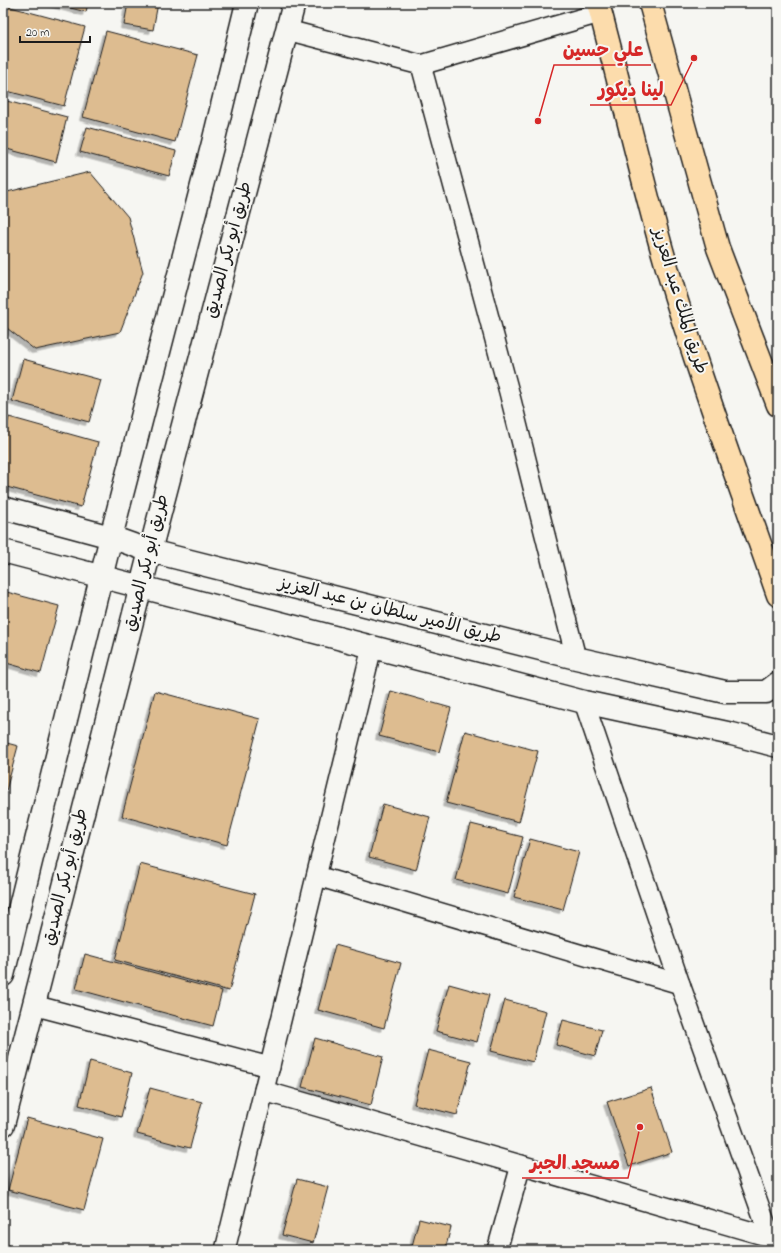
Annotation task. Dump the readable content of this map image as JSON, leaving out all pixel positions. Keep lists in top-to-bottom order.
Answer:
{
  "streets": {
    "highway": ["طريق الملك عبد العزيز"],
    "main road": ["طريق أبو بكر الصديق", "طريق الأمير سلطان بن عبد العزيز"]
  },
  "crossings": [
    ["طريق أبو بكر الصديق", "طريق الأمير سلطان بن عبد العزيز"]
  ],
  "places": ["لينا ديكور", "علي حسين", "مسجد الجبر"],
  "scale_bar": "20 m"
}
